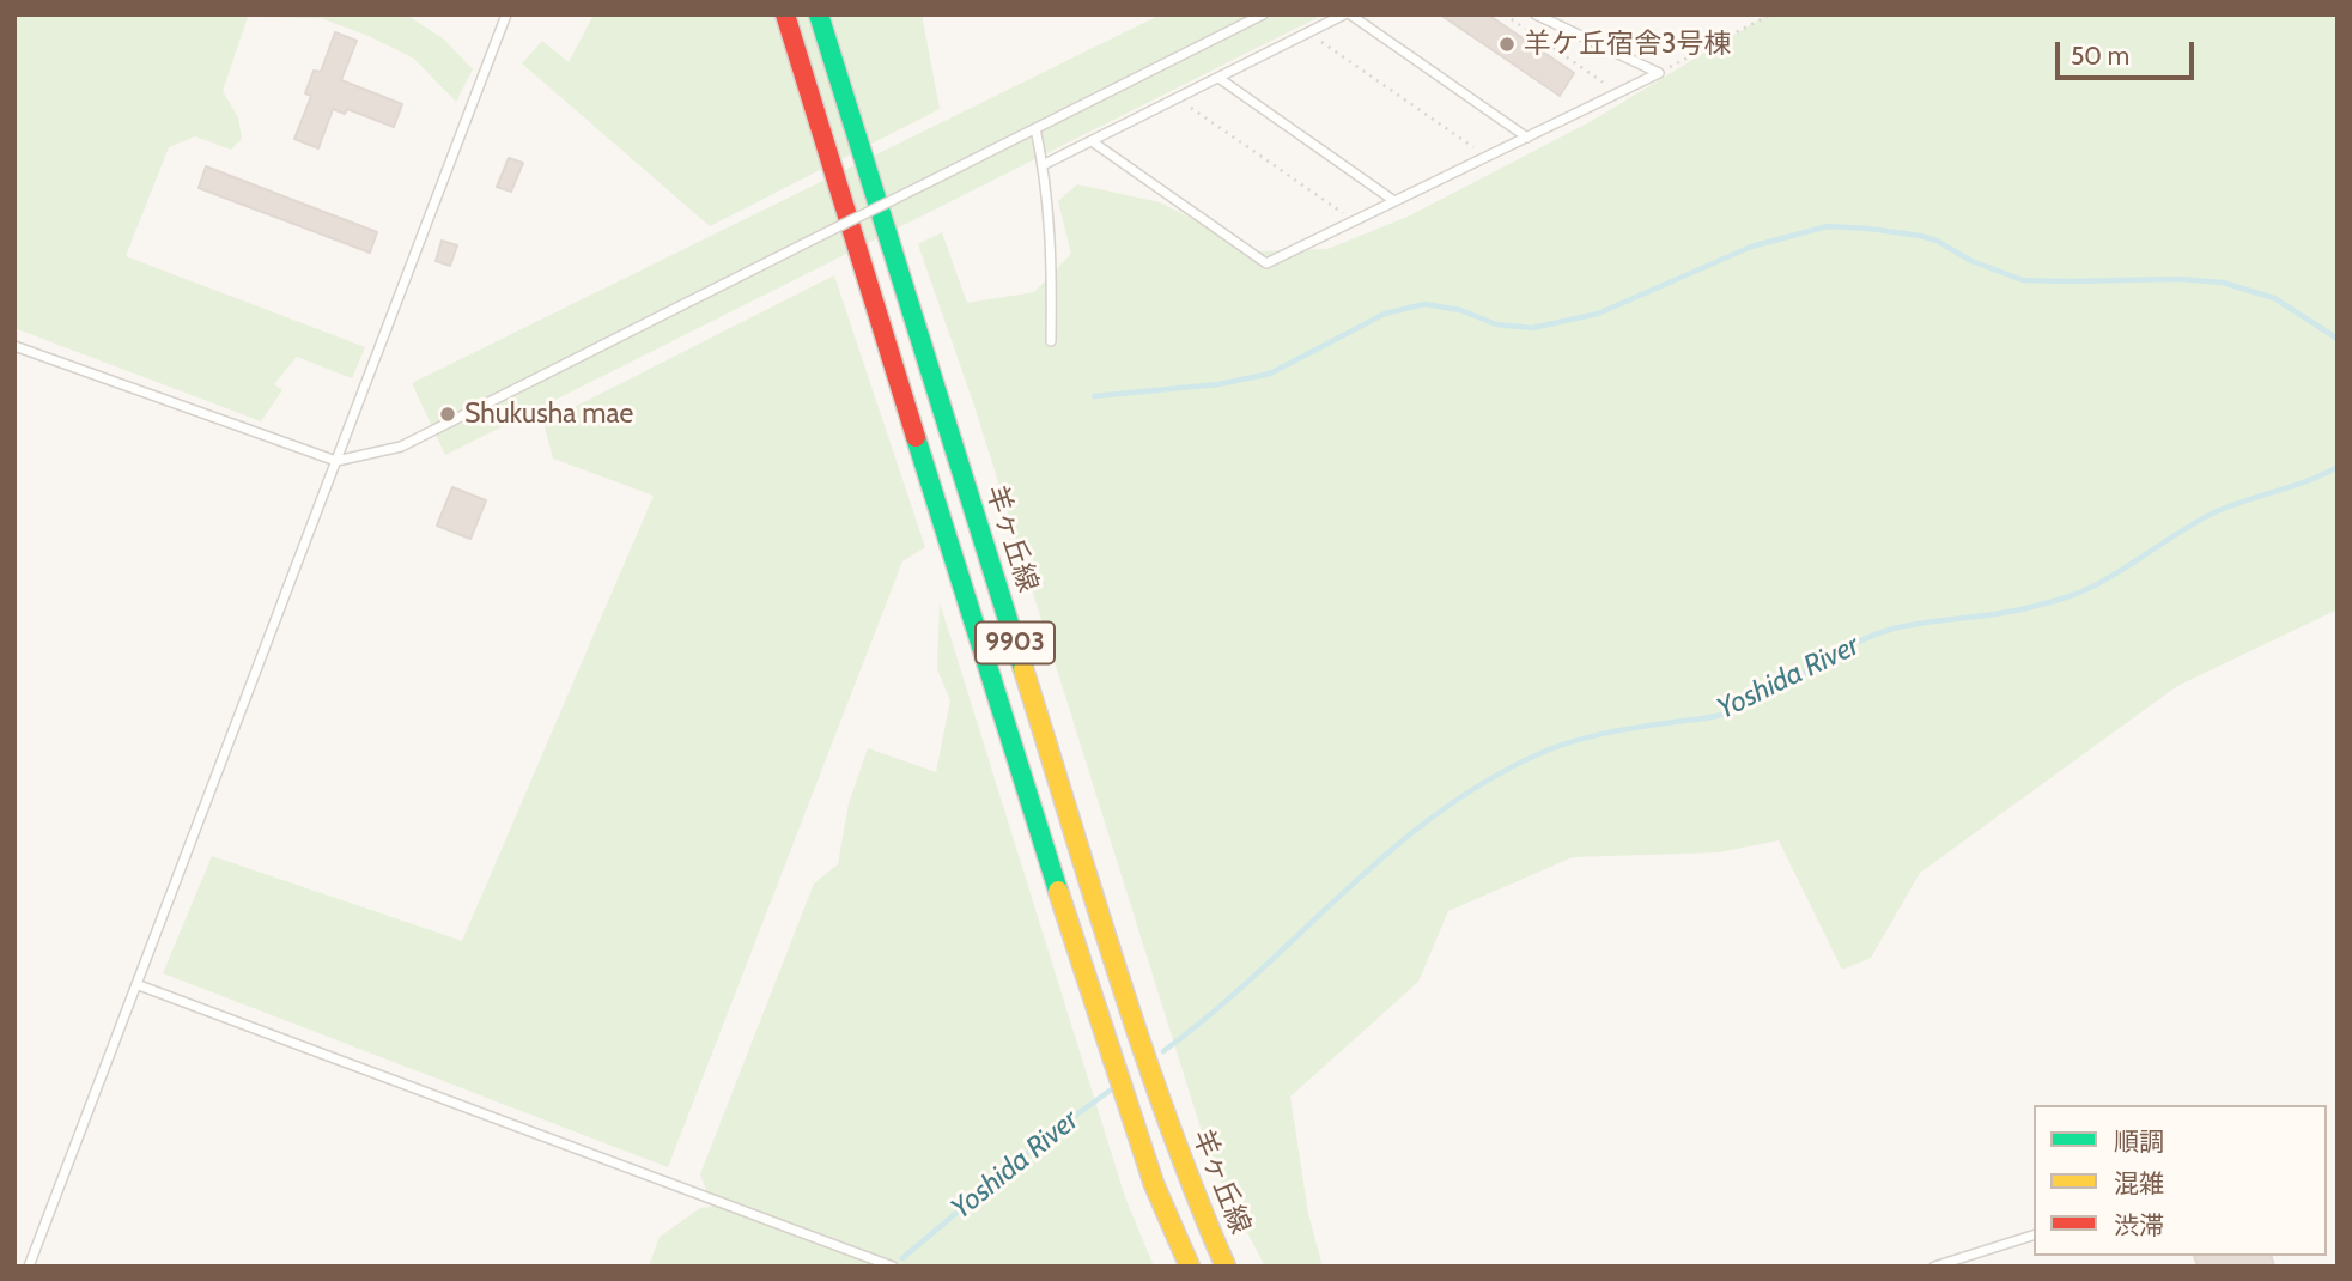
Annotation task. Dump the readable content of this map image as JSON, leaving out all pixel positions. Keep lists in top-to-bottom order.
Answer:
{
  "streets": {
    "main road": ["羊ヶ丘線", "9903"]
  },
  "water": ["Yoshida River"],
  "places": ["羊ケ丘宿舎3号棟", "Shukusha mae"],
  "legend": ["順調", "混雑", "渋滞"],
  "scale_bar": "50 m"
}
